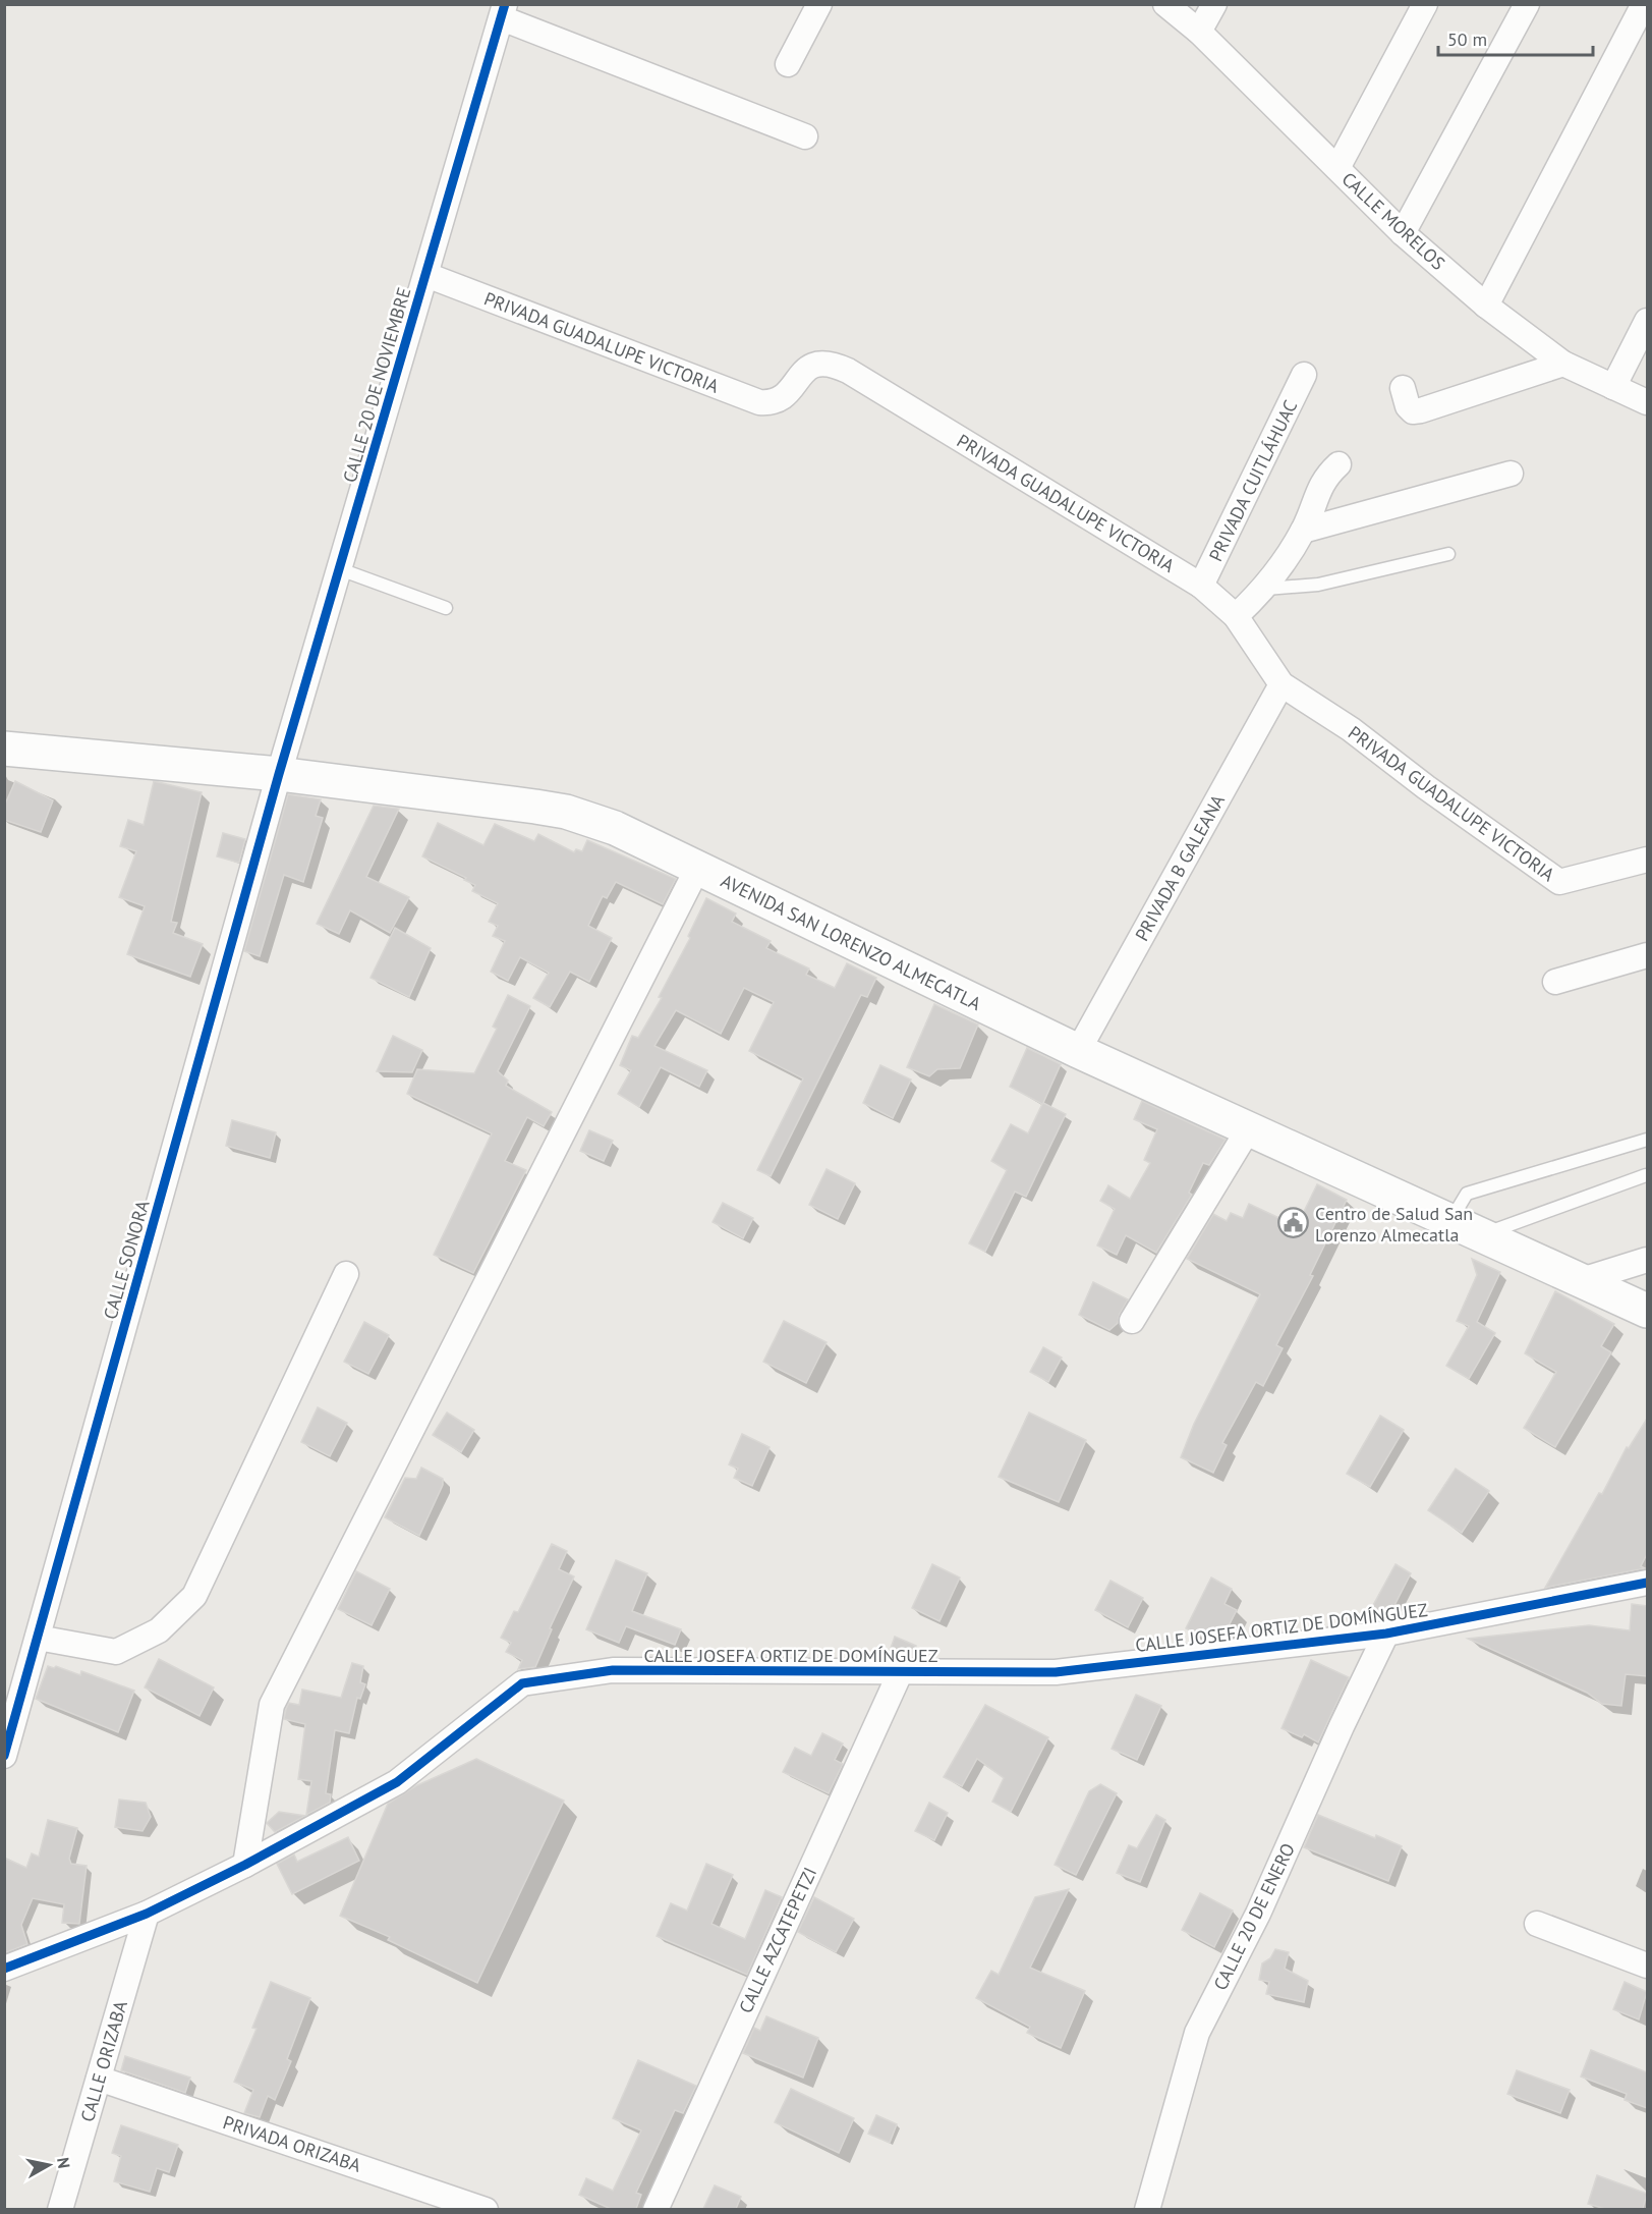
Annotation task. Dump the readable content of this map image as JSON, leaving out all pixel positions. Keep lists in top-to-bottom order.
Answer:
{
  "streets": {
    "main road": ["AVENIDA SAN LORENZO ALMECATLA"],
    "street": [
      "CALLE MORELOS",
      "PRIVADA GUADALUPE VICTORIA",
      "CALLE 20 DE NOVIEMBRE",
      "PRIVADA CUITLÁHUAC",
      "PRIVADA B GALEANA",
      "CALLE SONORA",
      "CALLE JOSEFA ORTIZ DE DOMÍNGUEZ",
      "CALLE 20 DE ENERO",
      "CALLE AZCATEPETZI",
      "CALLE ORIZABA",
      "PRIVADA ORIZABA"
    ]
  },
  "crossings": [
    ["PRIVADA GUADALUPE VICTORIA", "CALLE 20 DE NOVIEMBRE"],
    ["PRIVADA GUADALUPE VICTORIA", "PRIVADA CUITLÁHUAC"],
    ["PRIVADA GUADALUPE VICTORIA", "PRIVADA B GALEANA"],
    ["CALLE 20 DE NOVIEMBRE", "AVENIDA SAN LORENZO ALMECATLA"],
    ["CALLE 20 DE NOVIEMBRE", "CALLE SONORA"],
    ["PRIVADA B GALEANA", "AVENIDA SAN LORENZO ALMECATLA"],
    ["AVENIDA SAN LORENZO ALMECATLA", "CALLE SONORA"],
    ["CALLE JOSEFA ORTIZ DE DOMÍNGUEZ", "CALLE 20 DE ENERO"],
    ["CALLE JOSEFA ORTIZ DE DOMÍNGUEZ", "CALLE AZCATEPETZI"],
    ["CALLE JOSEFA ORTIZ DE DOMÍNGUEZ", "CALLE ORIZABA"],
    ["CALLE ORIZABA", "PRIVADA ORIZABA"]
  ],
  "places": {
    "public building": ["Centro de Salud San Lorenzo Almecatla"]
  },
  "scale_bar": "50 m",
  "north": "right"
}
